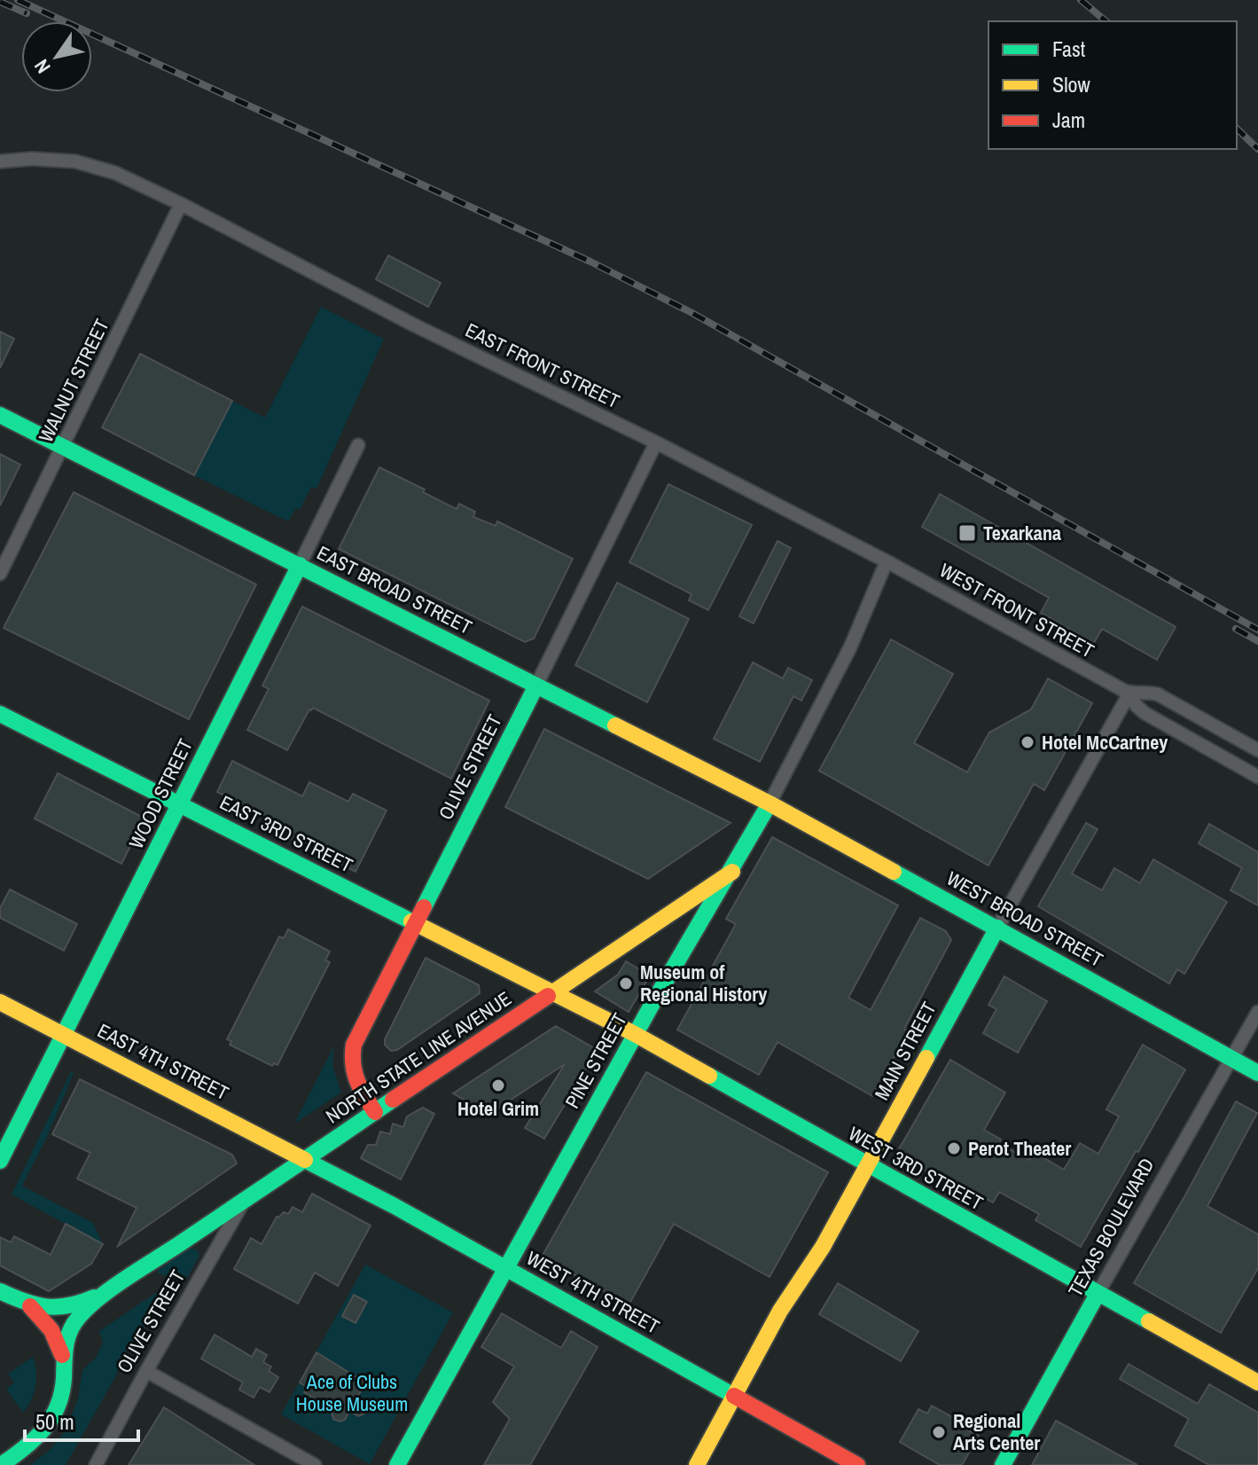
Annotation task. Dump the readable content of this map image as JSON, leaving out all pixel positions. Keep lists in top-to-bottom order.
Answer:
{
  "streets": {
    "street": [
      "EAST FRONT STREET",
      "WALNUT STREET",
      "EAST BROAD STREET",
      "WEST FRONT STREET",
      "OLIVE STREET",
      "WOOD STREET",
      "EAST 3RD STREET",
      "WEST BROAD STREET",
      "MAIN STREET",
      "NORTH STATE LINE AVENUE",
      "PINE STREET",
      "EAST 4TH STREET",
      "WEST 3RD STREET",
      "TEXAS BOULEVARD",
      "WEST 4TH STREET"
    ]
  },
  "crossings": [
    ["EAST FRONT STREET", "WALNUT STREET"],
    ["EAST FRONT STREET", "WEST FRONT STREET"],
    ["EAST FRONT STREET", "OLIVE STREET"],
    ["EAST FRONT STREET", "PINE STREET"],
    ["WALNUT STREET", "EAST BROAD STREET"],
    ["EAST BROAD STREET", "OLIVE STREET"],
    ["EAST BROAD STREET", "WOOD STREET"],
    ["EAST BROAD STREET", "WEST BROAD STREET"],
    ["EAST BROAD STREET", "PINE STREET"],
    ["WEST FRONT STREET", "MAIN STREET"],
    ["WEST FRONT STREET", "PINE STREET"],
    ["OLIVE STREET", "EAST 3RD STREET"],
    ["OLIVE STREET", "NORTH STATE LINE AVENUE"],
    ["WOOD STREET", "EAST 3RD STREET"],
    ["WOOD STREET", "EAST 4TH STREET"],
    ["EAST 3RD STREET", "NORTH STATE LINE AVENUE"],
    ["EAST 3RD STREET", "WEST 3RD STREET"],
    ["WEST BROAD STREET", "MAIN STREET"],
    ["WEST BROAD STREET", "PINE STREET"],
    ["WEST BROAD STREET", "TEXAS BOULEVARD"],
    ["MAIN STREET", "WEST 3RD STREET"],
    ["MAIN STREET", "WEST 4TH STREET"],
    ["NORTH STATE LINE AVENUE", "PINE STREET"],
    ["NORTH STATE LINE AVENUE", "EAST 4TH STREET"],
    ["NORTH STATE LINE AVENUE", "WEST 3RD STREET"],
    ["NORTH STATE LINE AVENUE", "WEST 4TH STREET"],
    ["PINE STREET", "WEST 3RD STREET"],
    ["PINE STREET", "WEST 4TH STREET"],
    ["EAST 4TH STREET", "WEST 4TH STREET"],
    ["WEST 3RD STREET", "TEXAS BOULEVARD"]
  ],
  "parks": ["Ace of Clubs House Museum"],
  "places": {
    "transit": ["Texarkana"],
    "other": [
      "Hotel McCartney",
      "Museum of Regional History",
      "Hotel Grim",
      "Perot Theater",
      "Regional Arts Center"
    ]
  },
  "legend": ["Fast", "Slow", "Jam"],
  "scale_bar": "50 m",
  "north": "bottom left"
}
